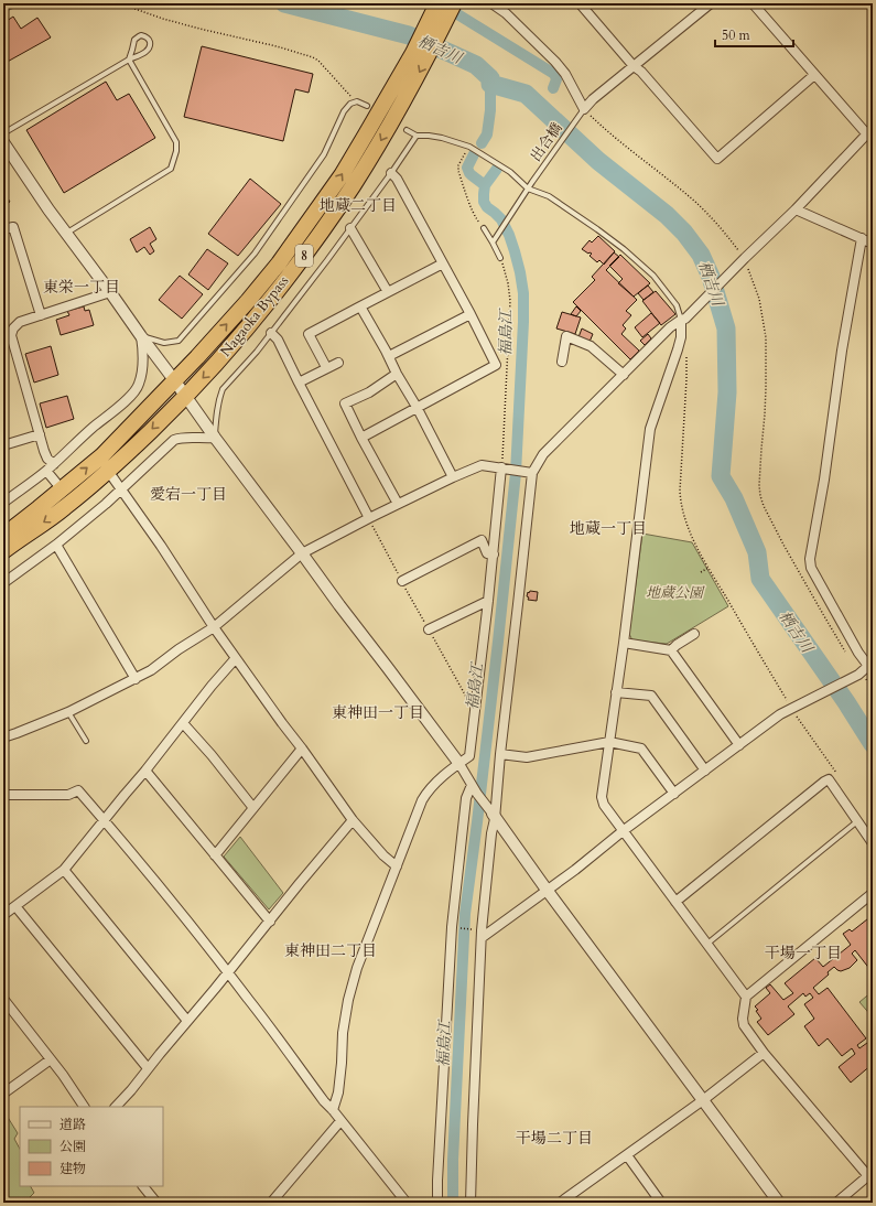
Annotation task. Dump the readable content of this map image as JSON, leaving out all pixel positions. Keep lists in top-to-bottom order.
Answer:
{
  "streets": {
    "highway": ["8", "Nagaoka Bypass"],
    "lane": ["出合橋"]
  },
  "districts": [
    "地蔵二丁目",
    "東栄一丁目",
    "愛宕一丁目",
    "地蔵一丁目",
    "東神田一丁目",
    "東神田二丁目",
    "干場一丁目",
    "干場二丁目"
  ],
  "water": ["栖吉川", "福島江"],
  "parks": ["地蔵公園"],
  "legend": ["道路", "公園", "建物"],
  "scale_bar": "50 m"
}
